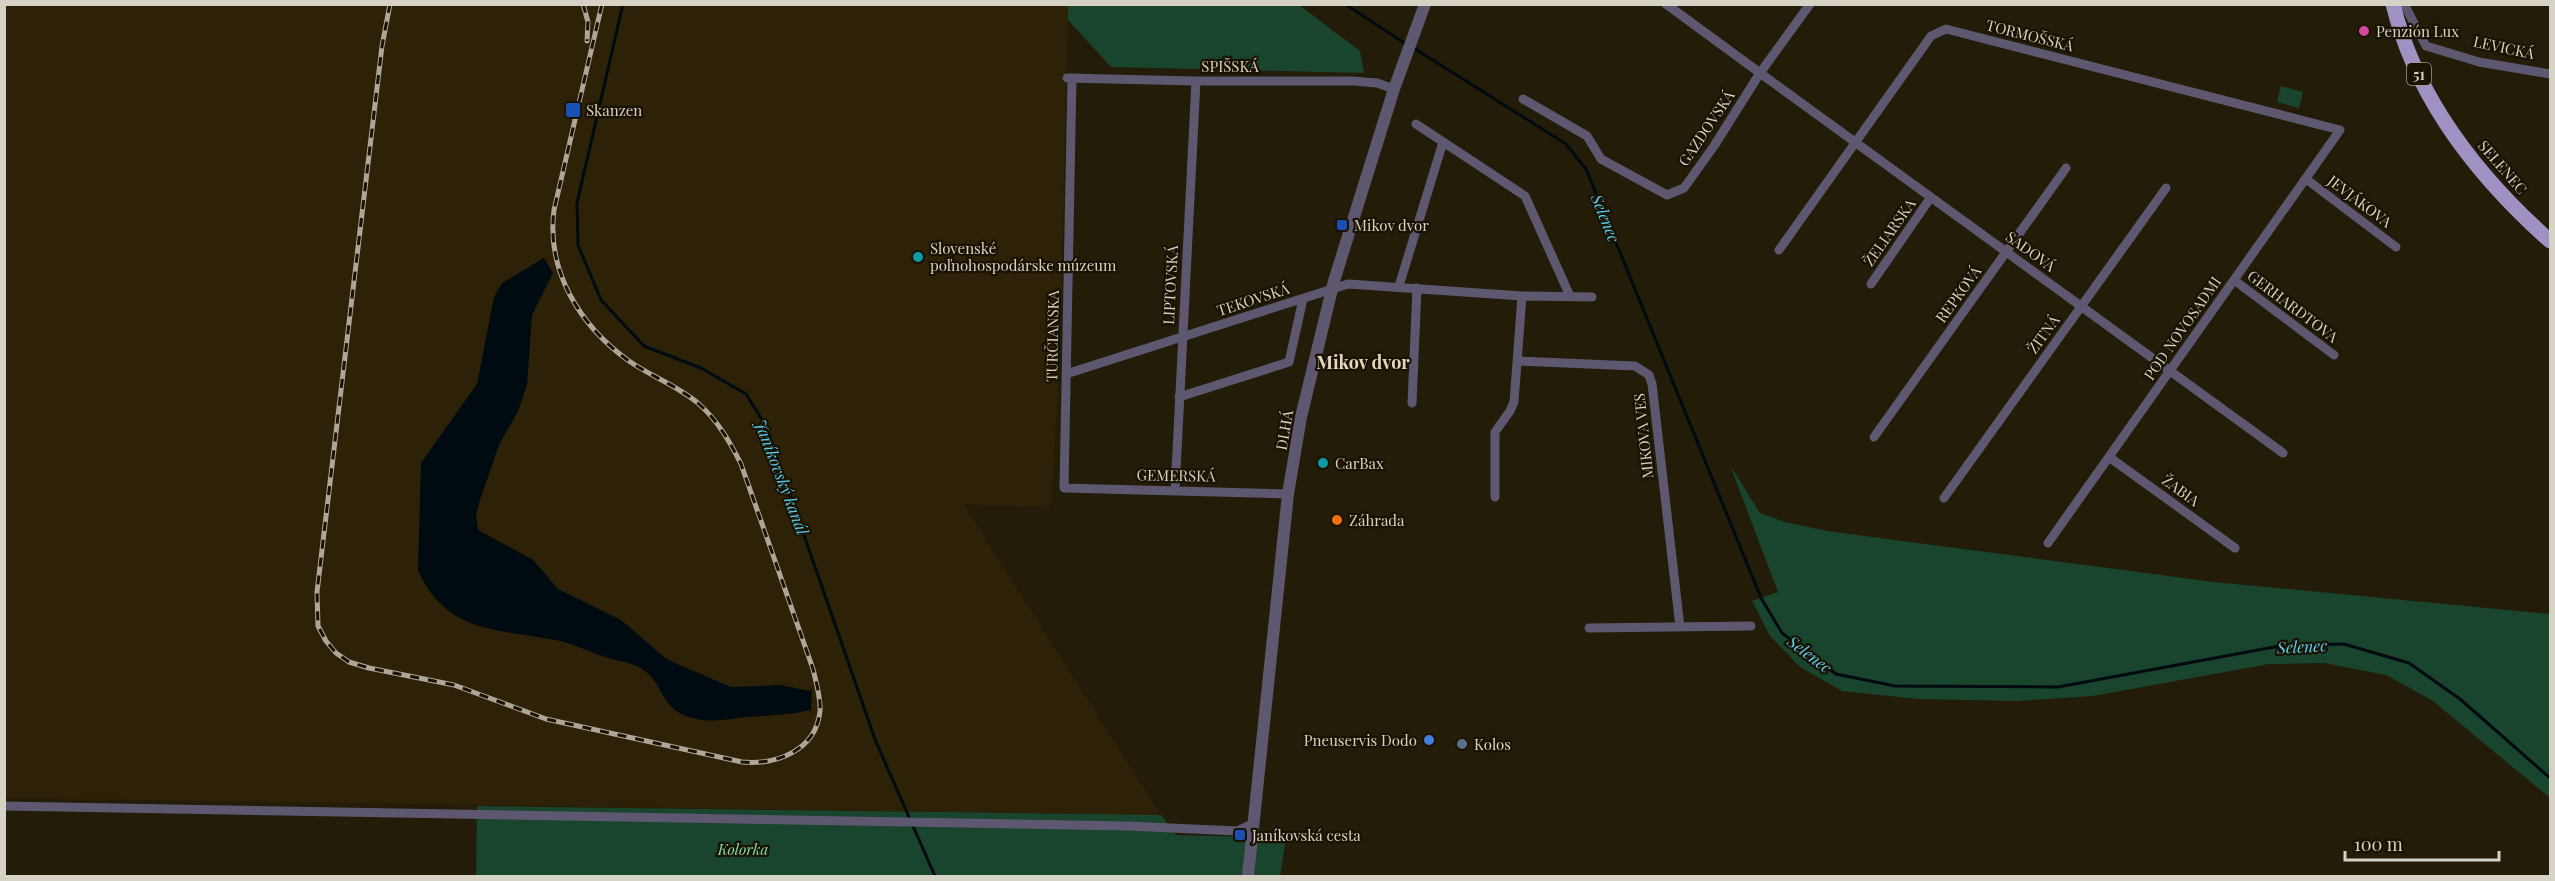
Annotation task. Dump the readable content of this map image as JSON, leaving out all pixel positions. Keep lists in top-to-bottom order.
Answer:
{
  "streets": {
    "main road": ["51", "SELENEC"],
    "street": [
      "TORMOŠSKÁ",
      "LEVICKÁ",
      "SPIŠSKÁ",
      "GAZDOVSKÁ",
      "JEVJÁKOVA",
      "ŽELIARSKA",
      "SADOVÁ",
      "LIPTOVSKÁ",
      "REPKOVÁ",
      "TEKOVSKÁ",
      "GERHARDTOVA",
      "POD NOVOSADMI",
      "ŽITNÁ",
      "TURČIANSKA",
      "DLHÁ",
      "MIKOVA VES",
      "GEMERSKÁ",
      "ŽABIA"
    ]
  },
  "crossings": [
    ["TORMOŠSKÁ", "SADOVÁ"],
    ["TORMOŠSKÁ", "POD NOVOSADMI"],
    ["SPIŠSKÁ", "LIPTOVSKÁ"],
    ["SPIŠSKÁ", "TURČIANSKA"],
    ["SPIŠSKÁ", "DLHÁ"],
    ["GAZDOVSKÁ", "SADOVÁ"],
    ["JEVJÁKOVA", "POD NOVOSADMI"],
    ["ŽELIARSKA", "SADOVÁ"],
    ["SADOVÁ", "REPKOVÁ"],
    ["SADOVÁ", "POD NOVOSADMI"],
    ["SADOVÁ", "ŽITNÁ"],
    ["LIPTOVSKÁ", "TEKOVSKÁ"],
    ["LIPTOVSKÁ", "GEMERSKÁ"],
    ["TEKOVSKÁ", "TURČIANSKA"],
    ["TEKOVSKÁ", "DLHÁ"],
    ["GERHARDTOVA", "POD NOVOSADMI"],
    ["POD NOVOSADMI", "ŽABIA"],
    ["TURČIANSKA", "GEMERSKÁ"],
    ["DLHÁ", "GEMERSKÁ"]
  ],
  "districts": ["Mikov dvor"],
  "water": ["Selenec", "Janíkovský kanál"],
  "parks": ["Kolorka"],
  "places": {
    "other": [
      "Penzión Lux",
      "Slovenské poľnohospodárske múzeum",
      "CarBax",
      "Záhrada",
      "Pneuservis Dodo",
      "Kolos"
    ],
    "transit": ["Skanzen", "Mikov dvor", "Janíkovská cesta"]
  },
  "scale_bar": "100 m"
}
